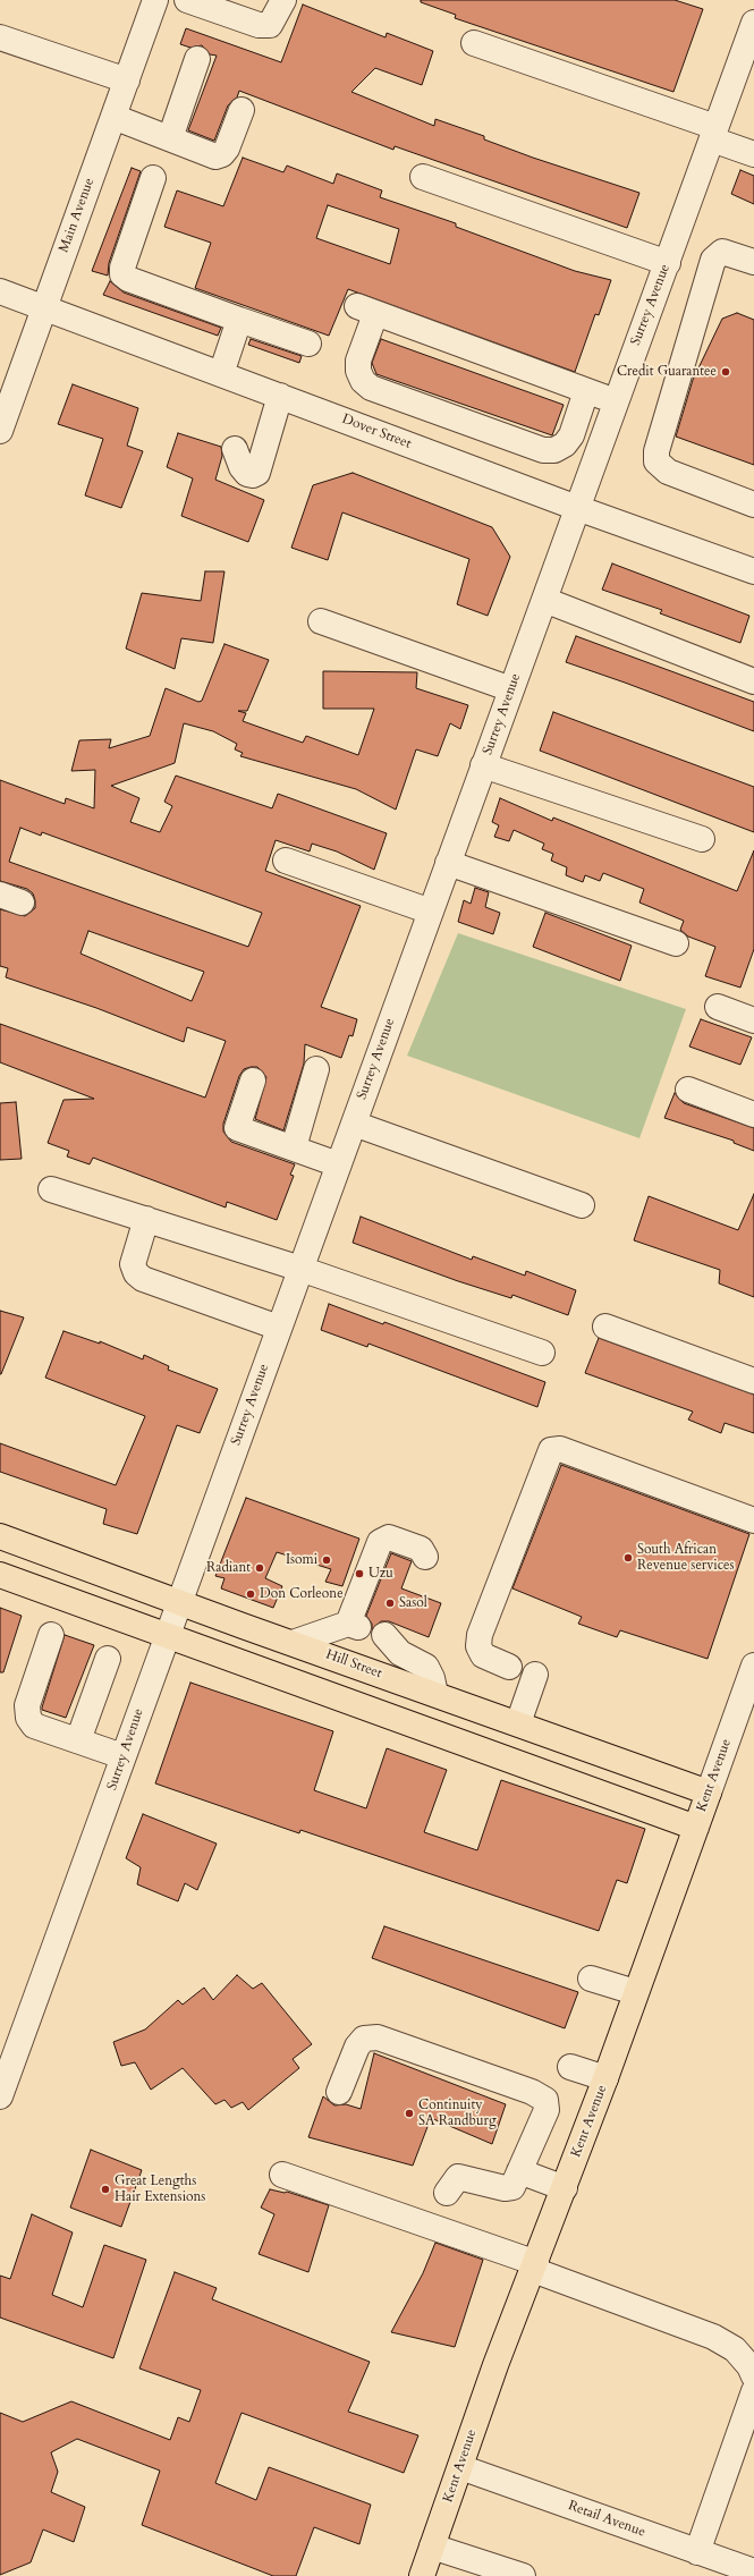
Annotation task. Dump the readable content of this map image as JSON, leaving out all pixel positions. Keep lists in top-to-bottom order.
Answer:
{
  "streets": {
    "main road": ["Hill Street", "Kent Avenue"],
    "street": [
      "Main Avenue",
      "Surrey Avenue",
      "Dover Street",
      "Retail Avenue"
    ]
  },
  "crossings": [
    ["Main Avenue", "Dover Street"],
    ["Surrey Avenue", "Dover Street"],
    ["Surrey Avenue", "Hill Street"],
    ["Hill Street", "Kent Avenue"],
    ["Kent Avenue", "Retail Avenue"]
  ],
  "places": [
    "Credit Guarantee",
    "South African Revenue services",
    "Isomi",
    "Radiant",
    "Uzu",
    "Don Corleone",
    "Sasol",
    "Continuity SA Randburg",
    "Great Lengths Hair Extensions"
  ]
}
